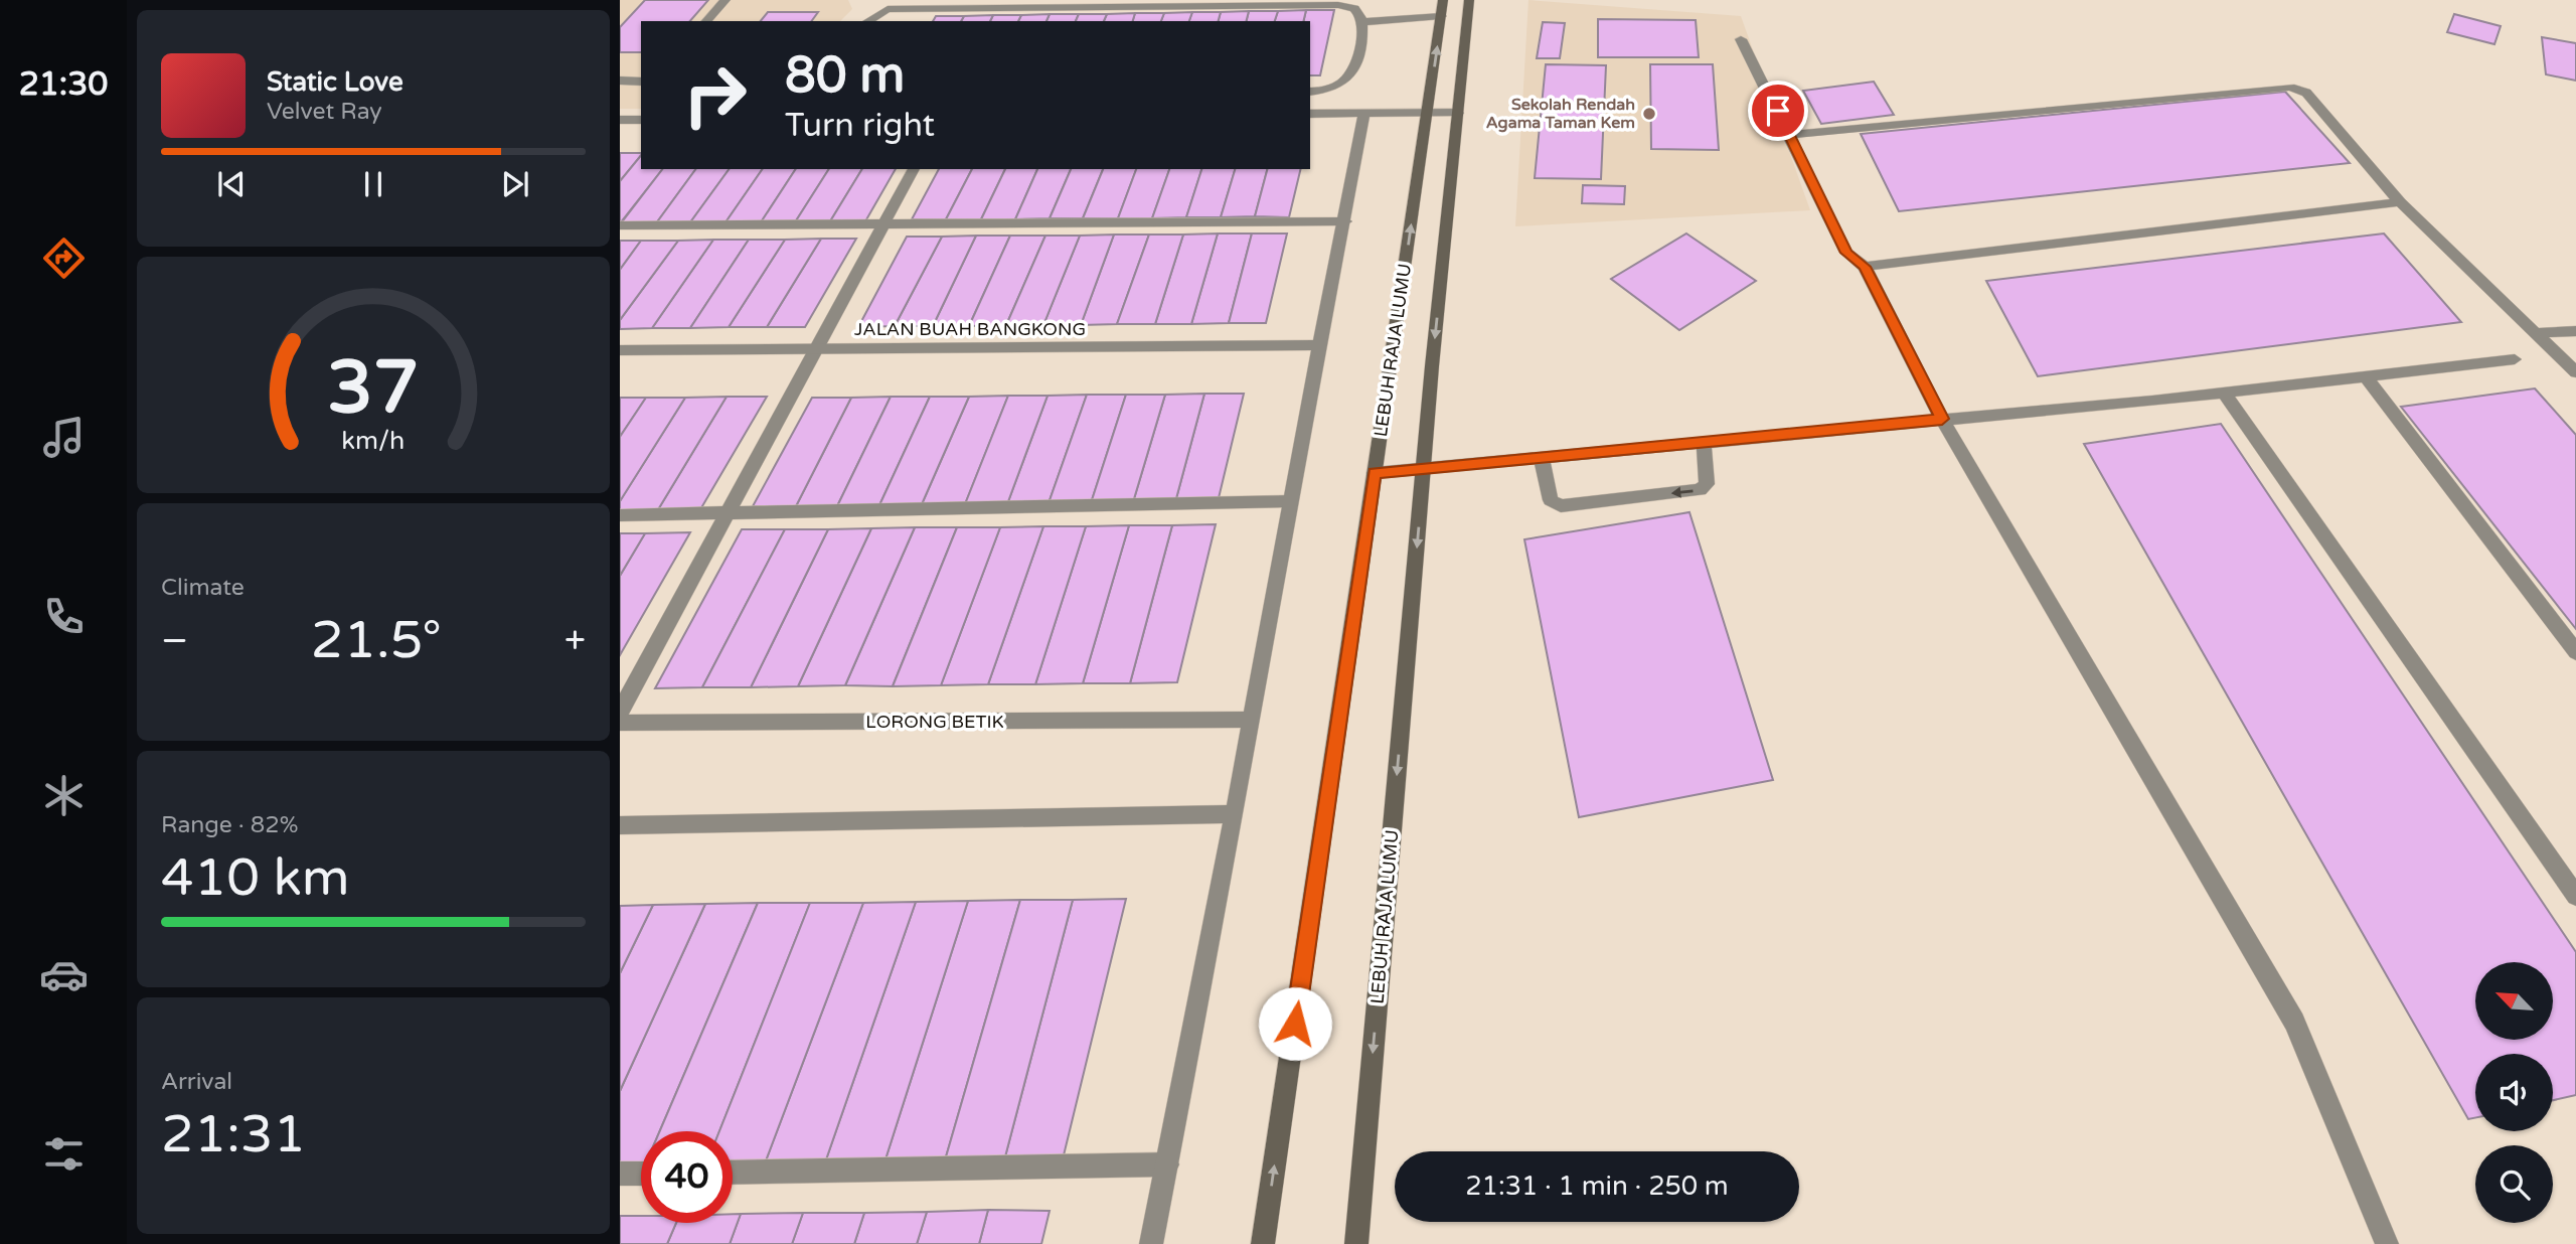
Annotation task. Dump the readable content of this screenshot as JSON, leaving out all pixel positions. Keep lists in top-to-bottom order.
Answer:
{
  "streets": {
    "street": ["JALAN BUAH BANGKONG", "LEBUH RAJA LUMU", "LORONG BETIK"]
  },
  "places": ["Sekolah Rendah Agama Taman Kem"],
  "north": "top left",
  "page": {
    "tabs": "21:30",
    "turn": ["80 m", "Turn right"],
    "song": ["Static Love", "Velvet Ray"],
    "tile": [
      "Climate",
      ["Range · 82%", "410 km"],
      ["Arrival", "21:31"]
    ],
    "heat": ["−", "21.5°", "+"],
    "limit": "40",
    "trip": "21:31 · 1 min · 250 m",
    "gauge": ["37", "km/h"]
  }
}
